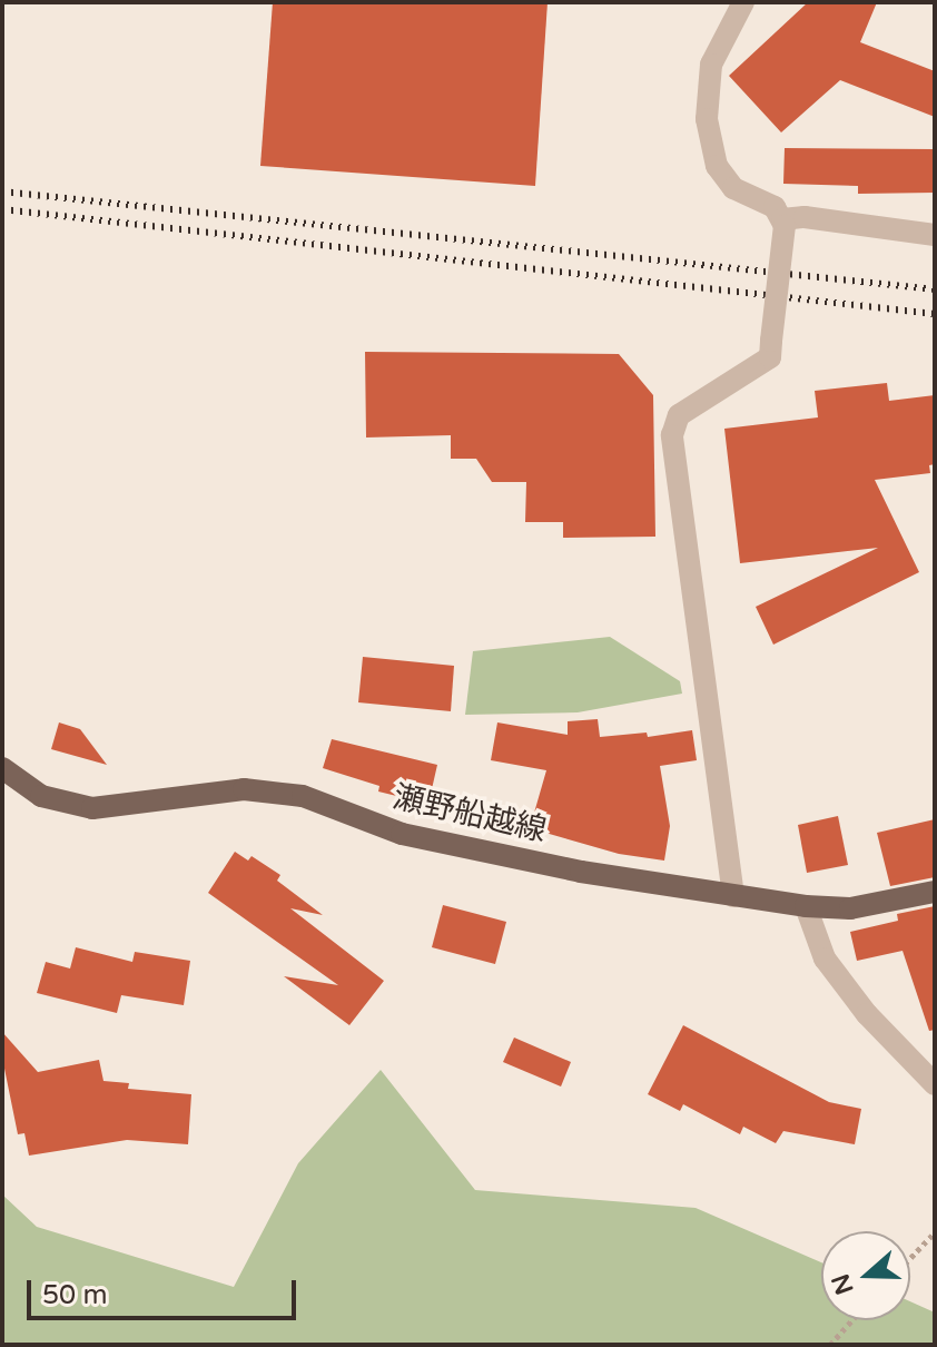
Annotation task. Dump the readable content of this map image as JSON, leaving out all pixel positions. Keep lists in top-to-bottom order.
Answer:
{
  "streets": {
    "main road": ["瀬野船越線"]
  },
  "scale_bar": "50 m",
  "north": "left"
}
